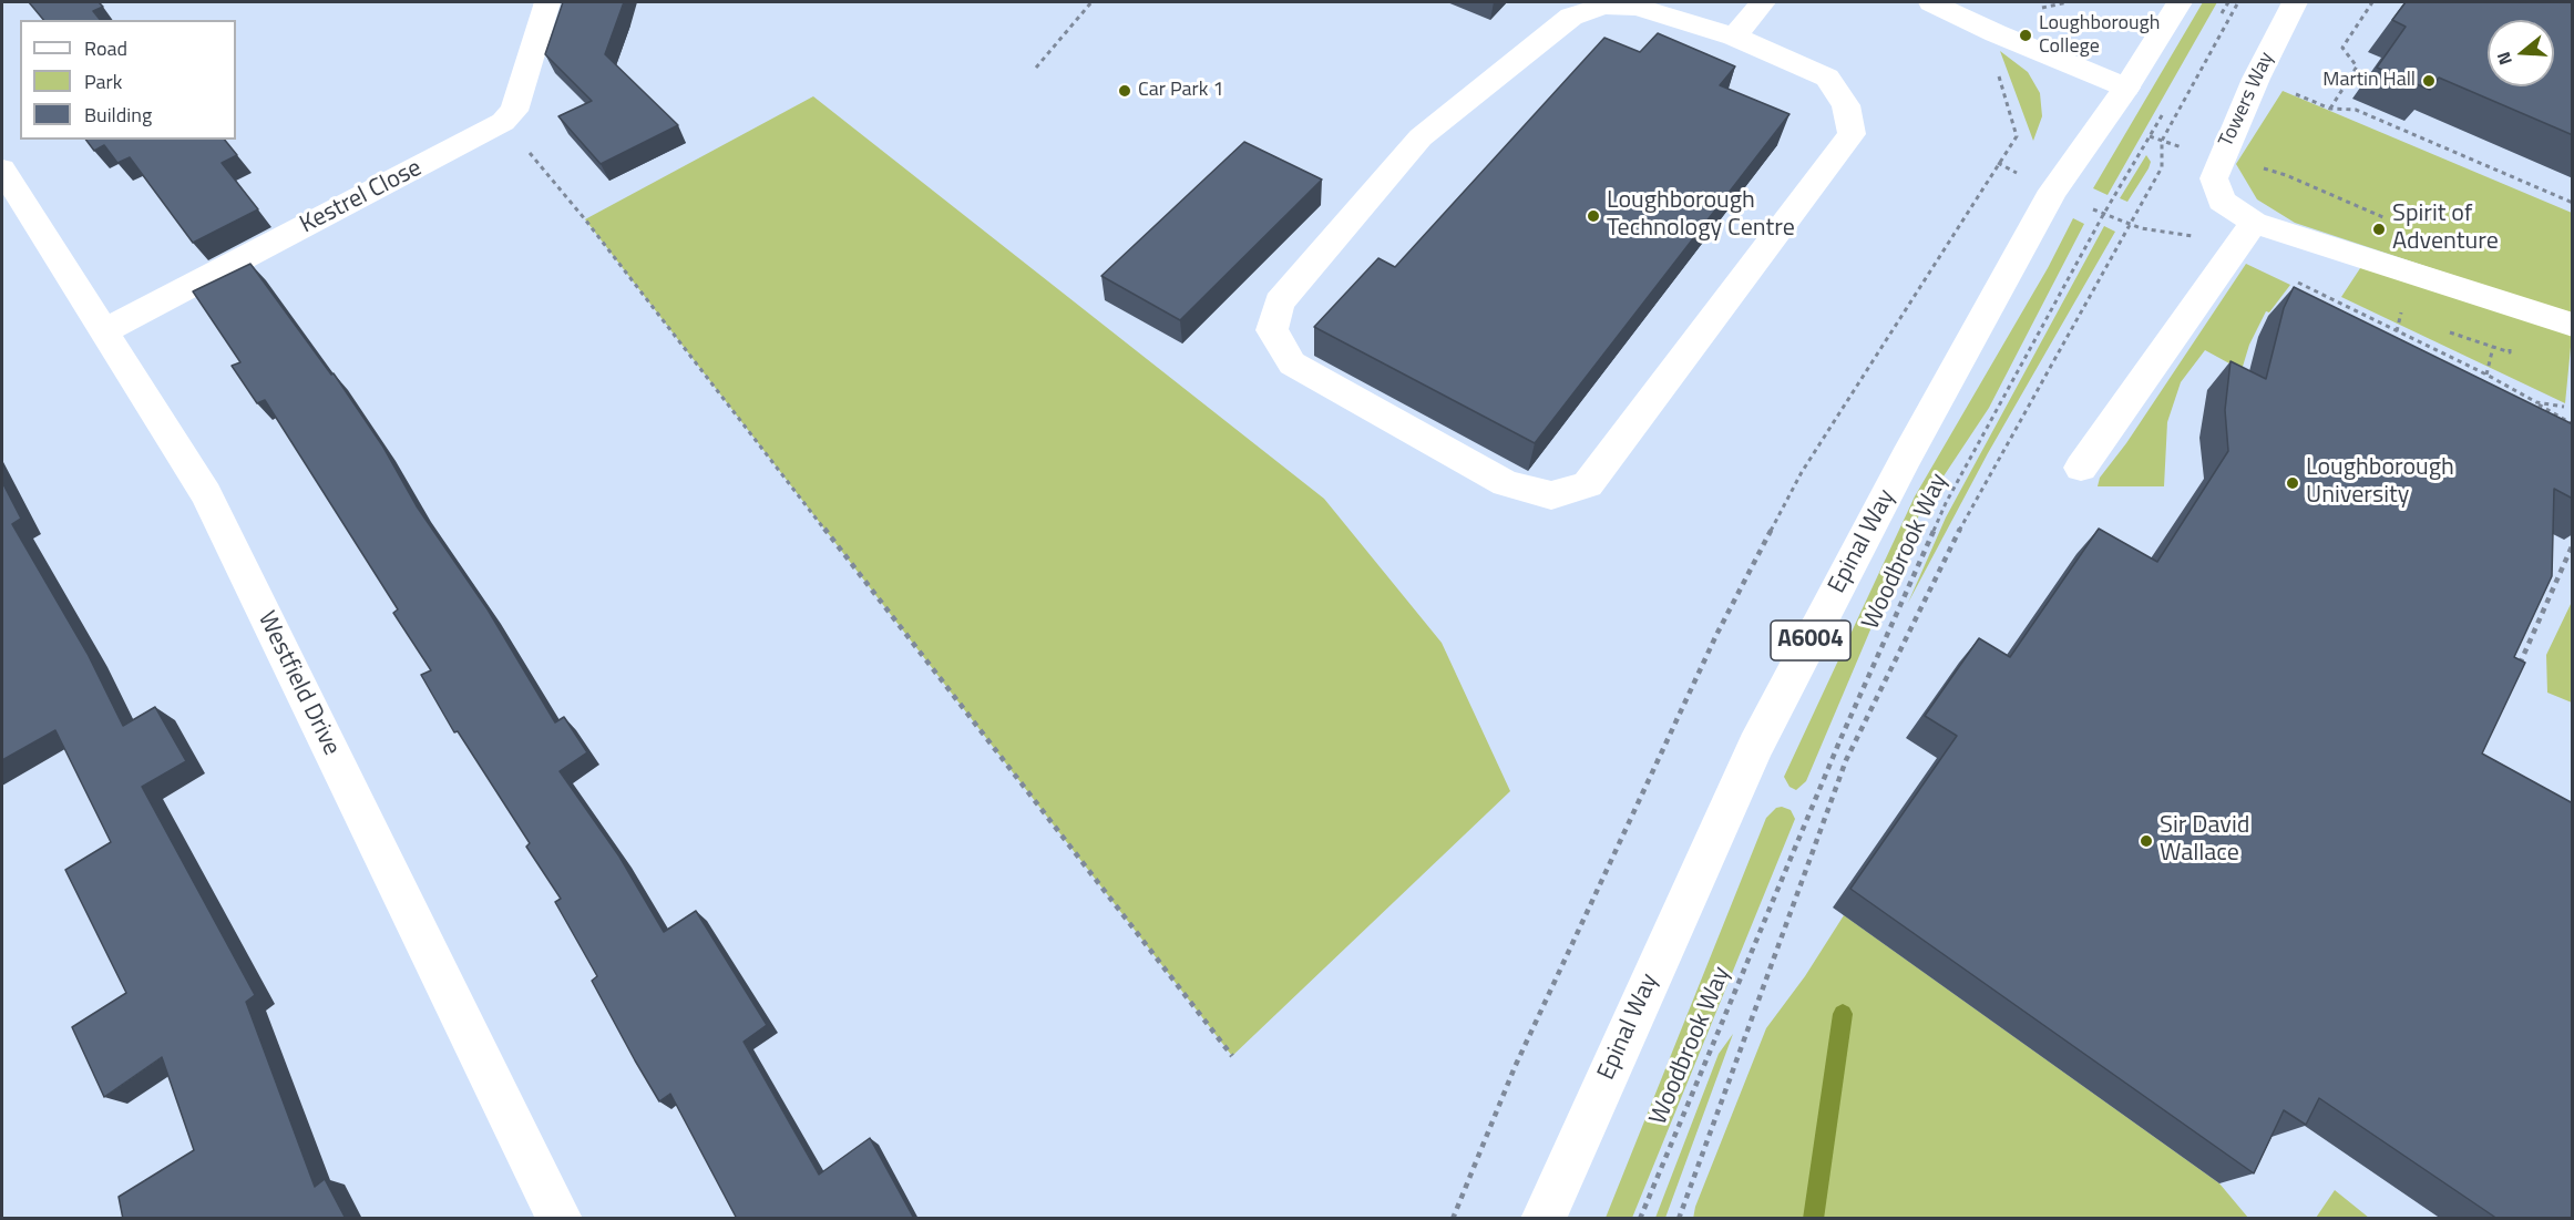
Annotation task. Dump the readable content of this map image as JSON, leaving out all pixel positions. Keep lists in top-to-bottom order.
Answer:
{
  "streets": {
    "street": [
      "Towers Way",
      "Kestrel Close",
      "Epinal Way",
      "A6004",
      "Westfield Drive"
    ],
    "path": ["Woodbrook Way"]
  },
  "crossings": [
    ["Kestrel Close", "Westfield Drive"]
  ],
  "places": [
    "Loughborough College",
    "Martin Hall",
    "Car Park 1",
    "Loughborough Technology Centre",
    "Spirit of Adventure",
    "Loughborough University",
    "Sir David Wallace"
  ],
  "legend": ["Road", "Park", "Building"],
  "north": "left"
}
